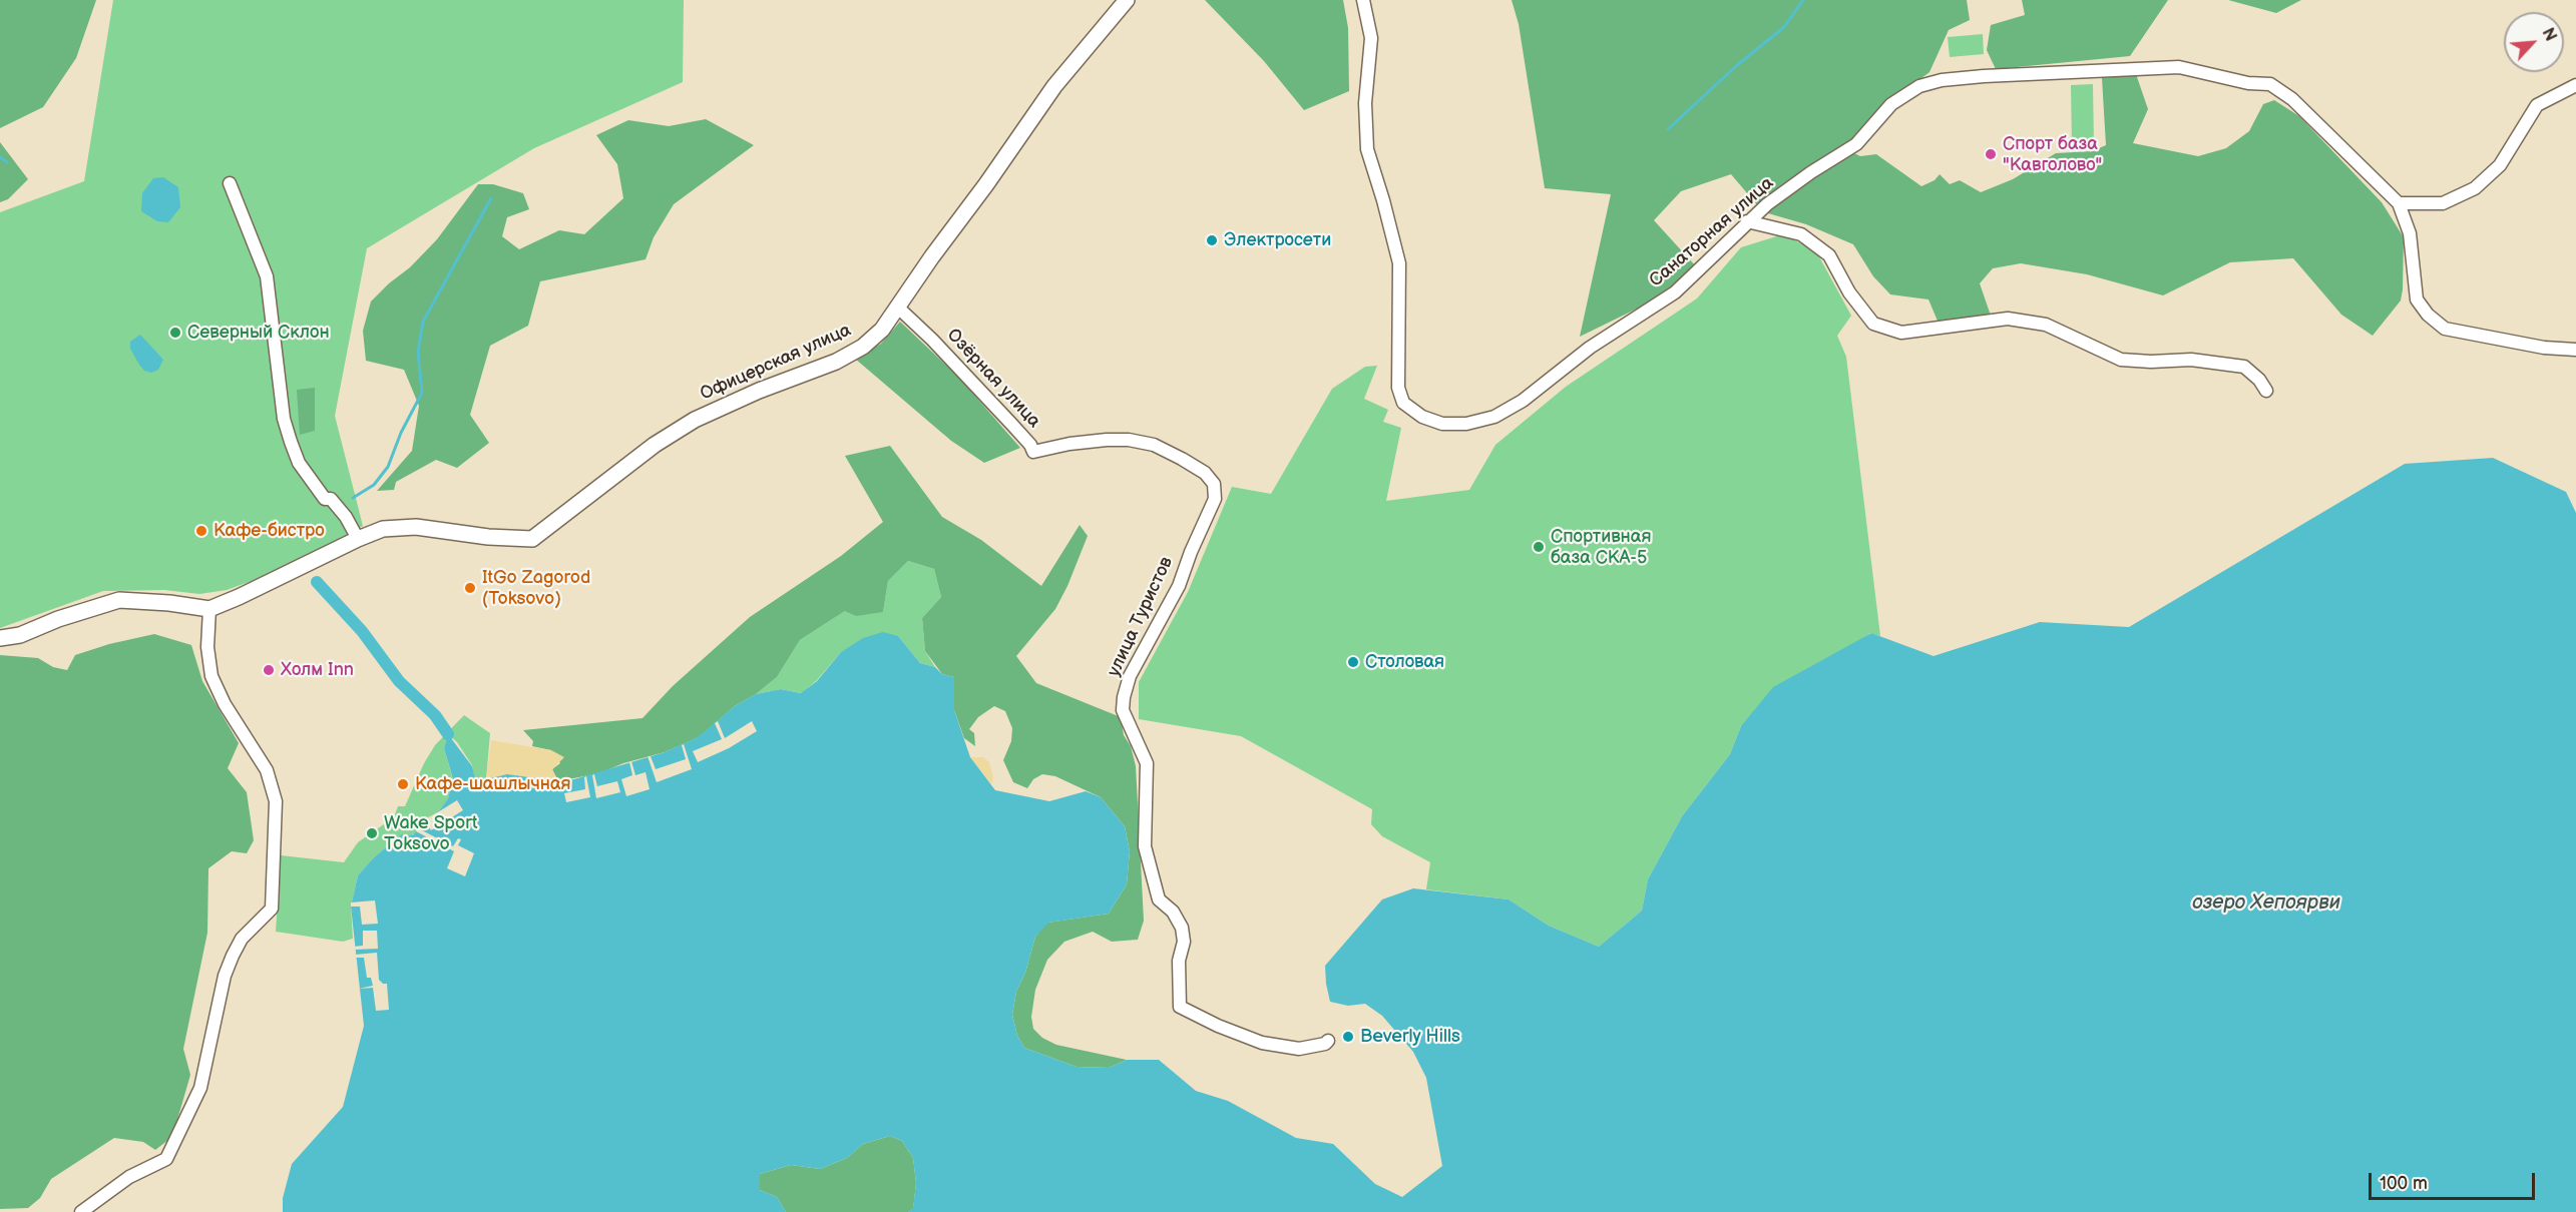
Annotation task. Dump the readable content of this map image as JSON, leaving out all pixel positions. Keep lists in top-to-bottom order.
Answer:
{
  "streets": {
    "street": [
      "Санаторная улица",
      "Офицерская улица",
      "Озёрная улица",
      "улица Туристов"
    ]
  },
  "crossings": [
    ["Офицерская улица", "Озёрная улица"],
    ["Озёрная улица", "улица Туристов"]
  ],
  "water": ["озеро Хепоярви"],
  "places": [
    "Спорт база \"Кавголово\"",
    "Электросети",
    "Северный Склон",
    "Кафе-бистро",
    "Спортивная база СКА-5",
    "ItGo Zagorod (Toksovo)",
    "Столовая",
    "Холм Inn",
    "Кафе-шашлычная",
    "Wake Sport Toksovo",
    "Beverly Hills"
  ],
  "scale_bar": "100 m",
  "north": "top right"
}
